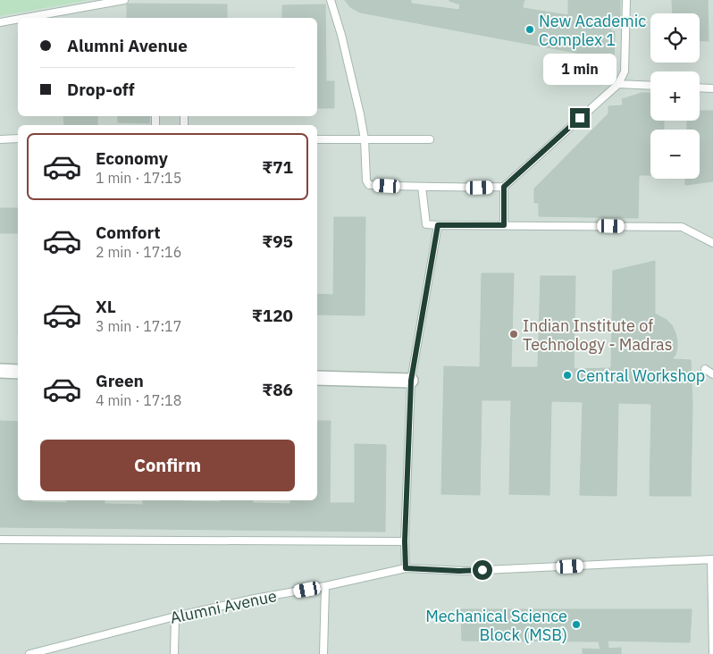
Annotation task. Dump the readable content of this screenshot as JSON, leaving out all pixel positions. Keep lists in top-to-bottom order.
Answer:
{
  "streets": {
    "lane": ["Alumni Avenue"]
  },
  "places": [
    "New Academic Complex 1",
    "Indian Institute of Technology - Madras",
    "Central Workshop",
    "Mechanical Science Block (MSB)"
  ],
  "page": {
    "map_buttons": ["+", "−"],
    "banner": ["Alumni Avenue", "Drop-off"],
    "bubble": "1 min",
    "list": [
      {
        "name": "Economy",
        "note": "1 min · 17:15",
        "value": "₹71"
      },
      {
        "name": "Comfort",
        "note": "2 min · 17:16",
        "value": "₹95"
      },
      {
        "name": "XL",
        "note": "3 min · 17:17",
        "value": "₹120"
      },
      {
        "name": "Green",
        "note": "4 min · 17:18",
        "value": "₹86"
      }
    ],
    "buttons": "Confirm"
  }
}
